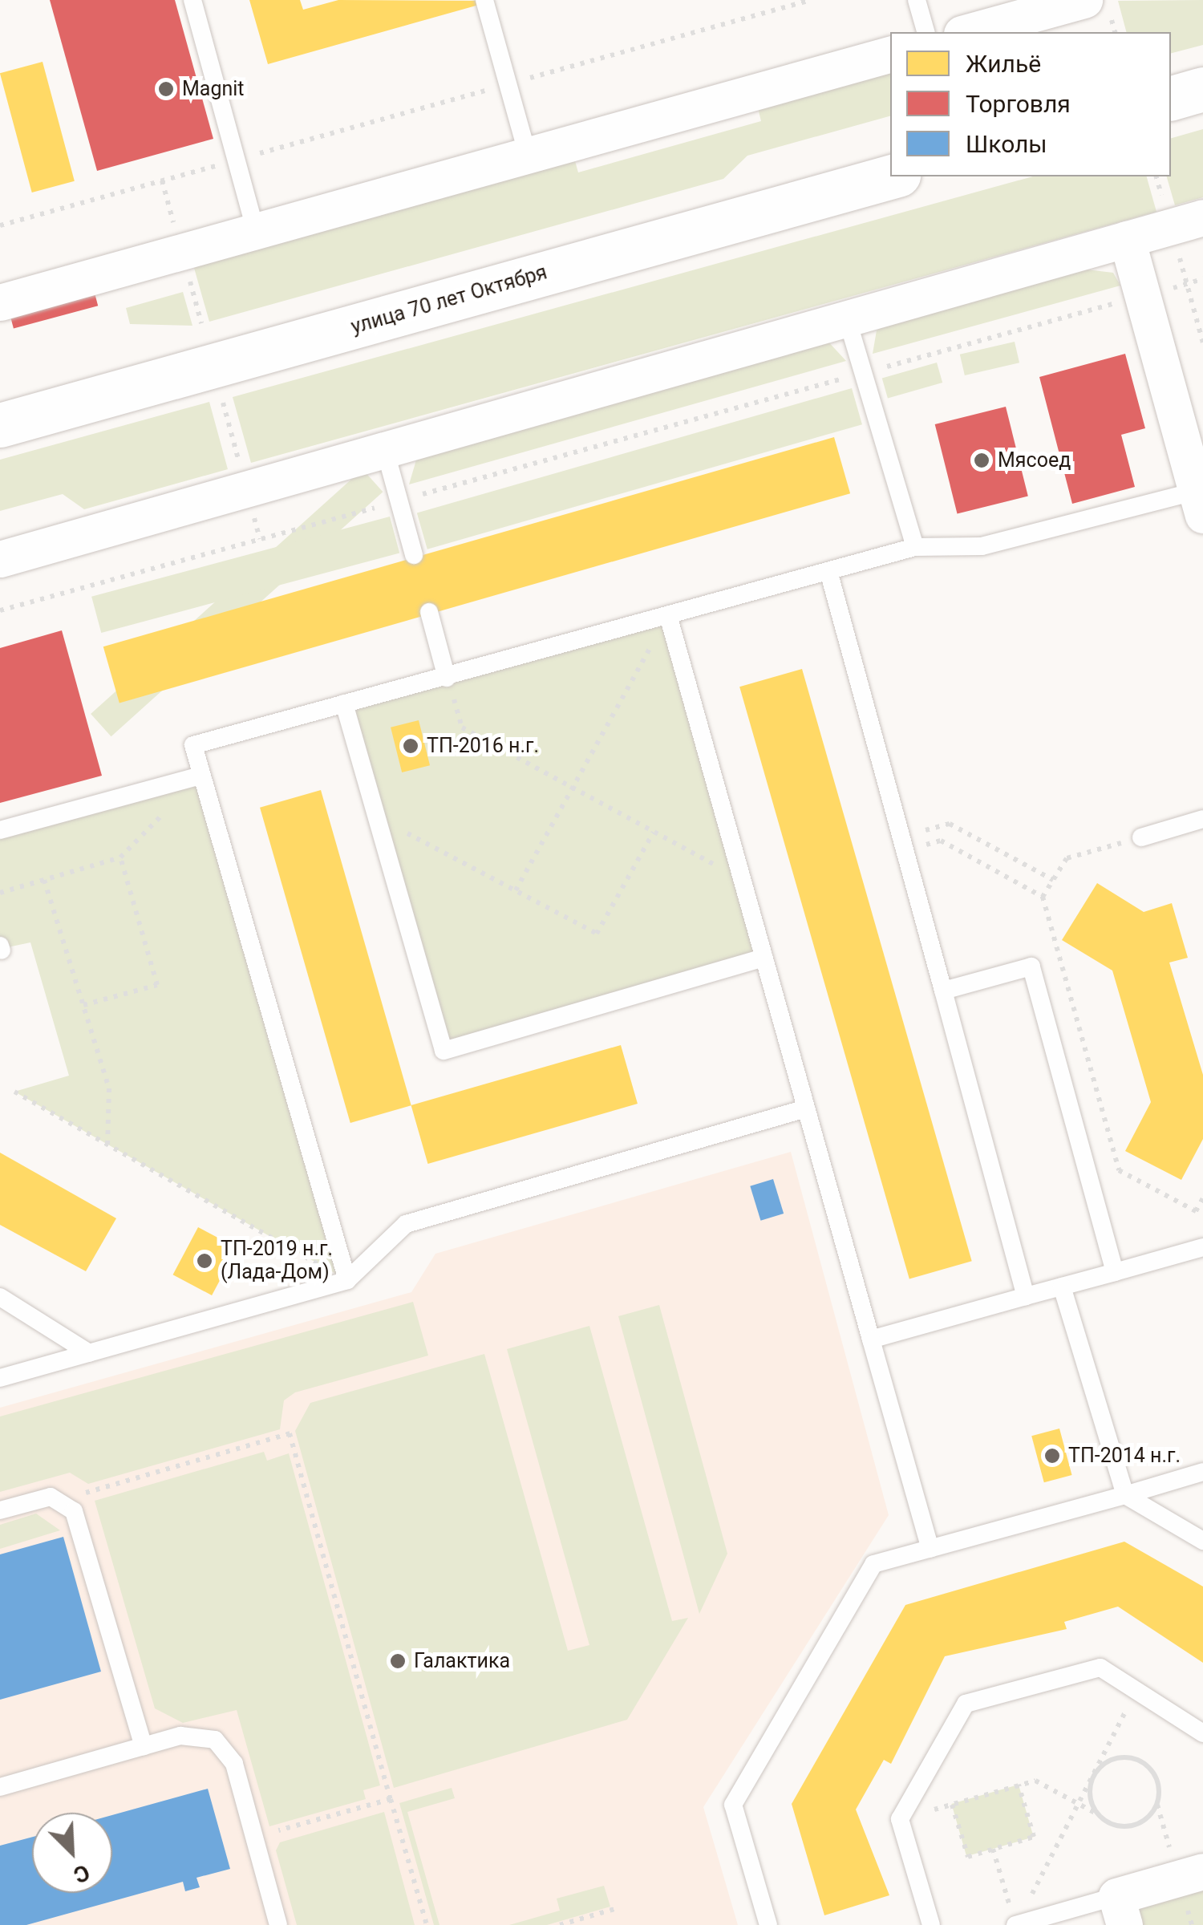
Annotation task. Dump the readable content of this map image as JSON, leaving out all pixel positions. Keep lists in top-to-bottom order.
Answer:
{
  "streets": {
    "main road": ["улица 70 лет Октября"]
  },
  "places": [
    "Magnit",
    "Мясоед",
    "ТП-2016 н.г.",
    "ТП-2019 н.г. (Лада-Дом)",
    "ТП-2014 н.г.",
    "Галактика"
  ],
  "legend": ["Жильё", "Торговля", "Школы"],
  "north": "bottom right"
}
